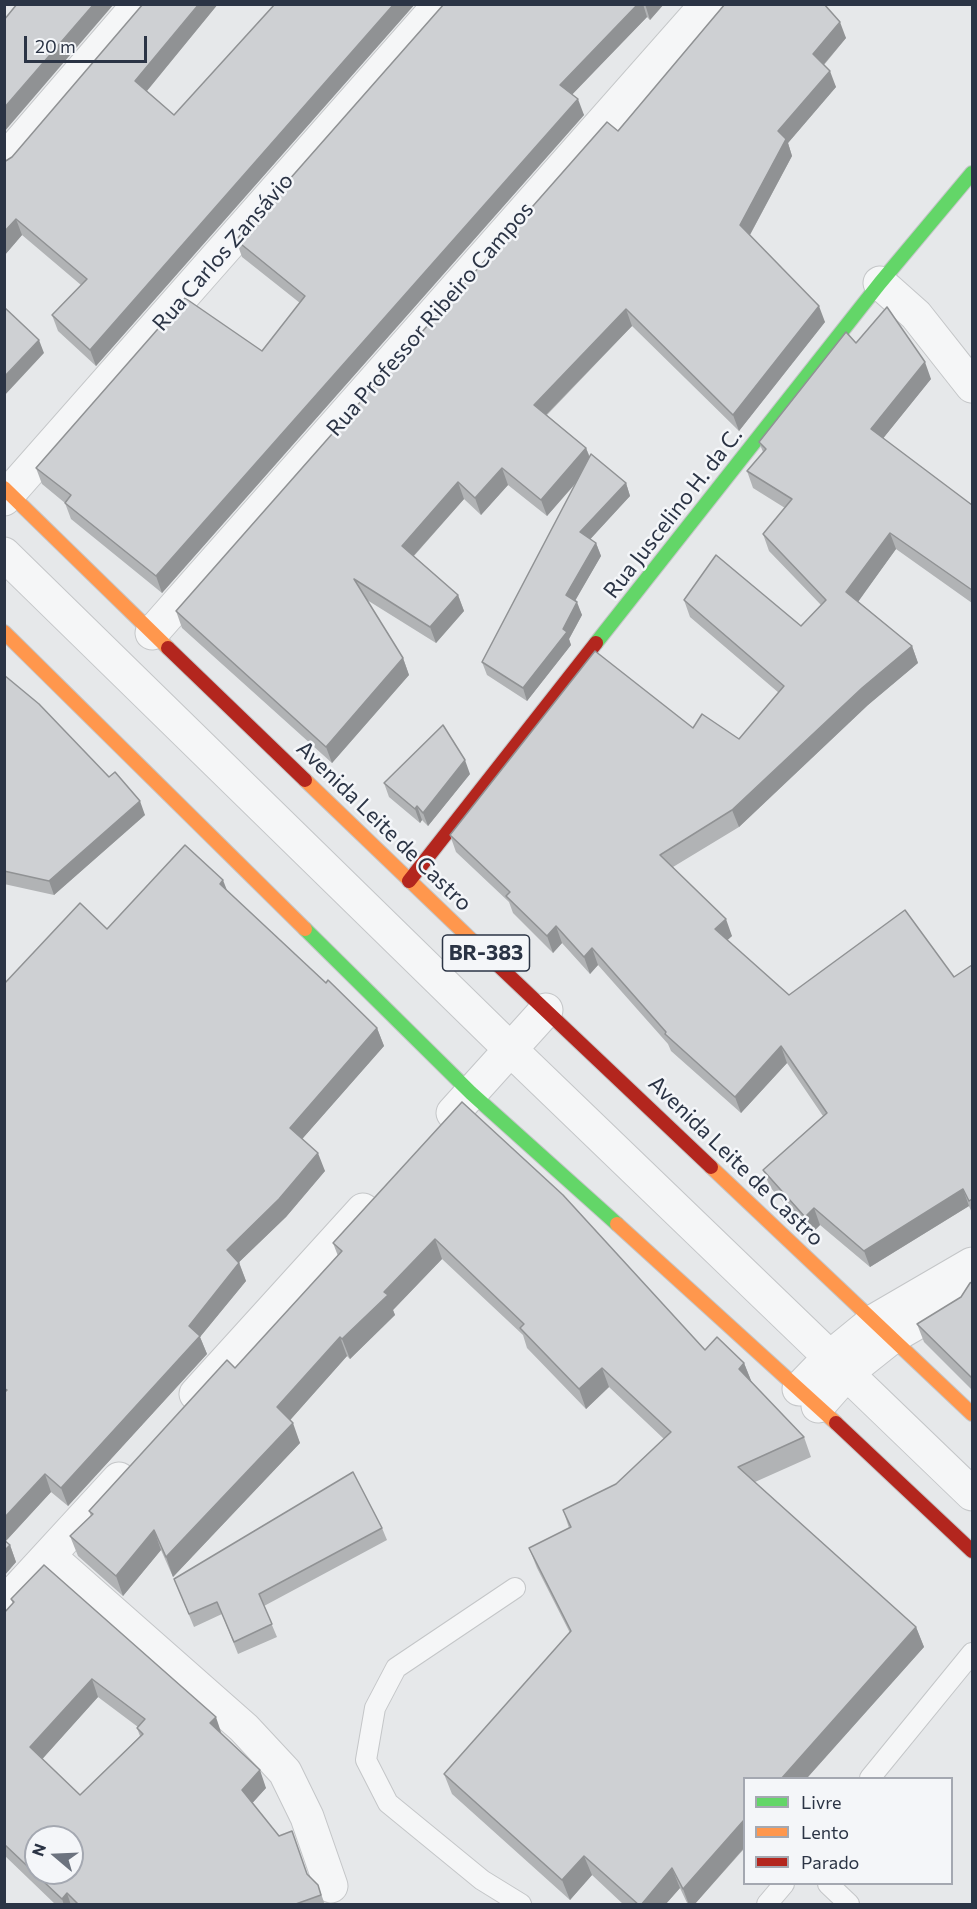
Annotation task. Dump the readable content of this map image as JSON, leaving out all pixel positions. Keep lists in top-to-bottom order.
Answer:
{
  "streets": {
    "main road": ["Rua Juscelino H. da C.", "Avenida Leite de Castro", "BR-383"],
    "street": ["Rua Carlos Zansávio", "Rua Professor Ribeiro Campos"]
  },
  "crossings": [
    ["Rua Carlos Zansávio", "Avenida Leite de Castro"],
    ["Rua Professor Ribeiro Campos", "Avenida Leite de Castro"],
    ["Rua Juscelino H. da C.", "Avenida Leite de Castro"]
  ],
  "legend": ["Livre", "Lento", "Parado"],
  "scale_bar": "20 m",
  "north": "left"
}
